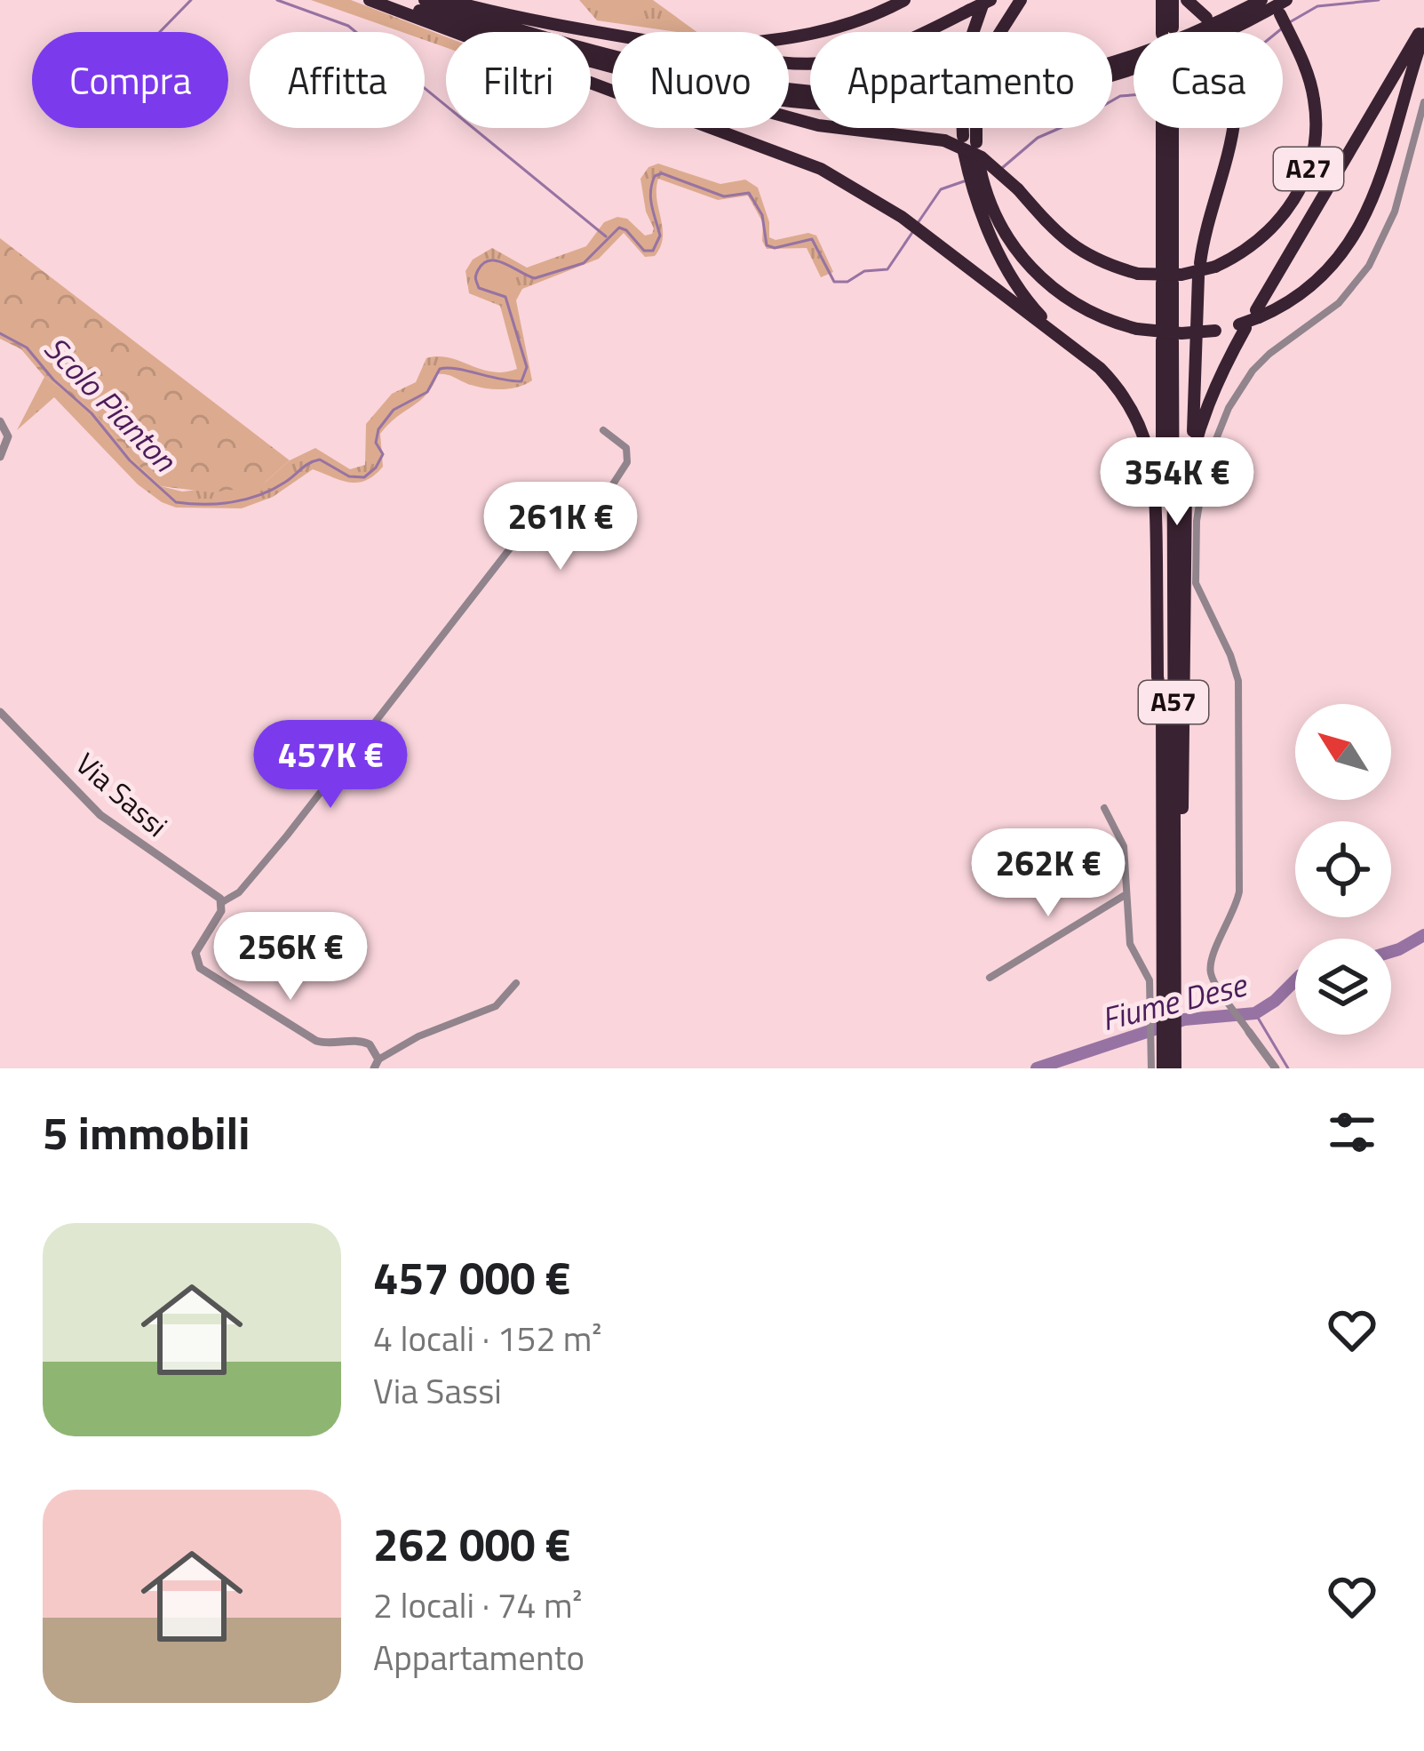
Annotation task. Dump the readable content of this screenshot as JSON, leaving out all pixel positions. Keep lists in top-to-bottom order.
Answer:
{
  "streets": {
    "highway": ["A27", "A57"],
    "street": ["Via Sassi"]
  },
  "water": ["Scolo Pianton", "Fiume Dese"],
  "north": "top left",
  "page": {
    "chip": [
      "Compra",
      "Affitta",
      "Filtri",
      "Nuovo",
      "Appartamento",
      "Casa"
    ],
    "price": [
      "354K €",
      "261K €",
      "457K €",
      "262K €",
      "256K €"
    ],
    "heading": "5 immobili",
    "list": [
      {
        "name": "457 000 €",
        "note": "4 locali · 152 m² · Via Sassi"
      },
      {
        "name": "262 000 €",
        "note": "2 locali · 74 m² · Appartamento"
      }
    ]
  }
}
